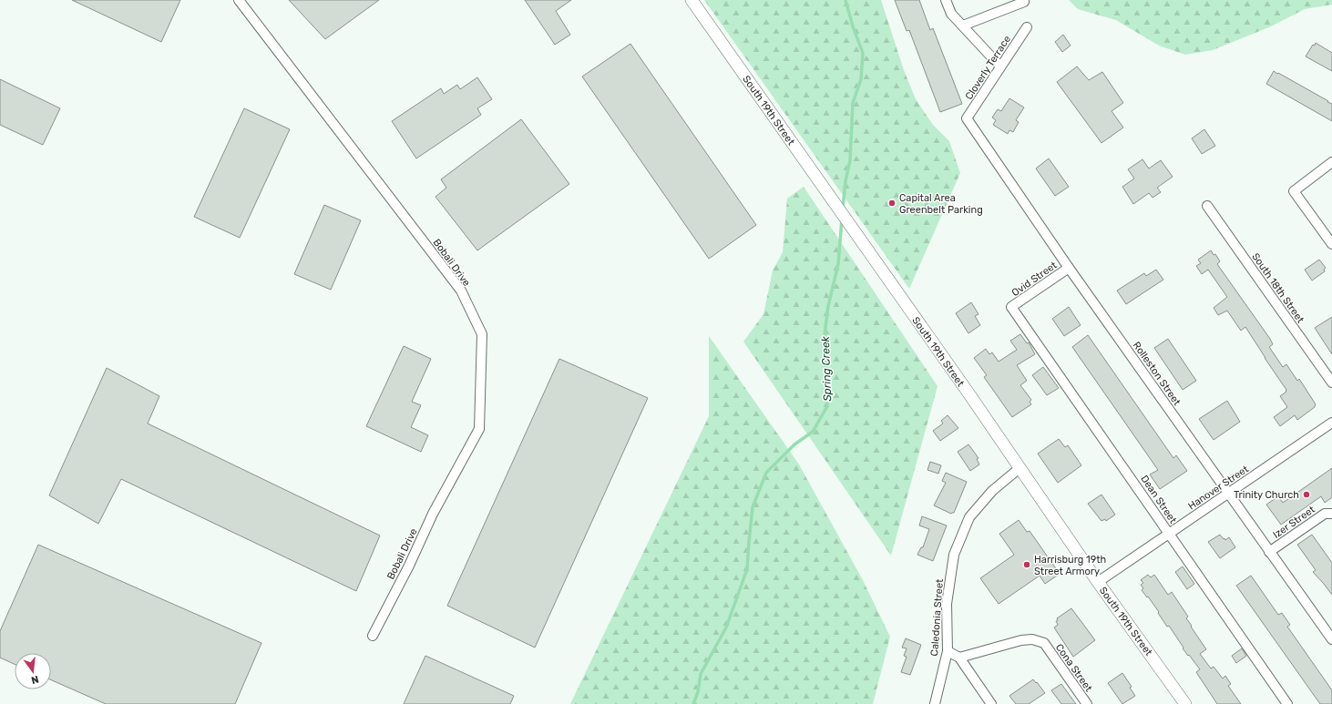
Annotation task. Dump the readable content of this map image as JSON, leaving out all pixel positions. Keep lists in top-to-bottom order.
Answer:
{
  "streets": {
    "street": [
      "Cloverly Terrace",
      "South 19th Street",
      "Bobali Drive",
      "Ovid Street",
      "South 18th Street",
      "Rolleston Street",
      "Hanover Street",
      "Dean Street",
      "Izer Street",
      "Caledonia Street",
      "Cona Street"
    ]
  },
  "crossings": [
    ["Cloverly Terrace", "Rolleston Street"],
    ["South 19th Street", "Hanover Street"],
    ["South 19th Street", "Caledonia Street"],
    ["Ovid Street", "Rolleston Street"],
    ["Ovid Street", "Dean Street"],
    ["Rolleston Street", "Hanover Street"],
    ["Rolleston Street", "Izer Street"],
    ["Hanover Street", "Dean Street"]
  ],
  "water": ["Spring Creek"],
  "places": ["Capital Area Greenbelt Parking", "Trinity Church", "Harrisburg 19th Street Armory"],
  "north": "bottom"
}
